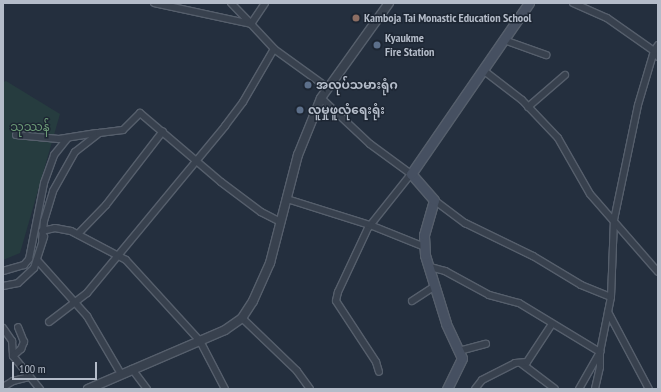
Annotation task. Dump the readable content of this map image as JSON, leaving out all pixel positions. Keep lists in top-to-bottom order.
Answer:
{
  "parks": ["သုဿန်"],
  "places": [
    "Kamboja Tai Monastic Education School",
    "Kyaukme Fire Station",
    "အလုပ်သမားရုံဂ",
    "လူမှုဖူလုံရေးရုံး"
  ],
  "scale_bar": "100 m"
}
